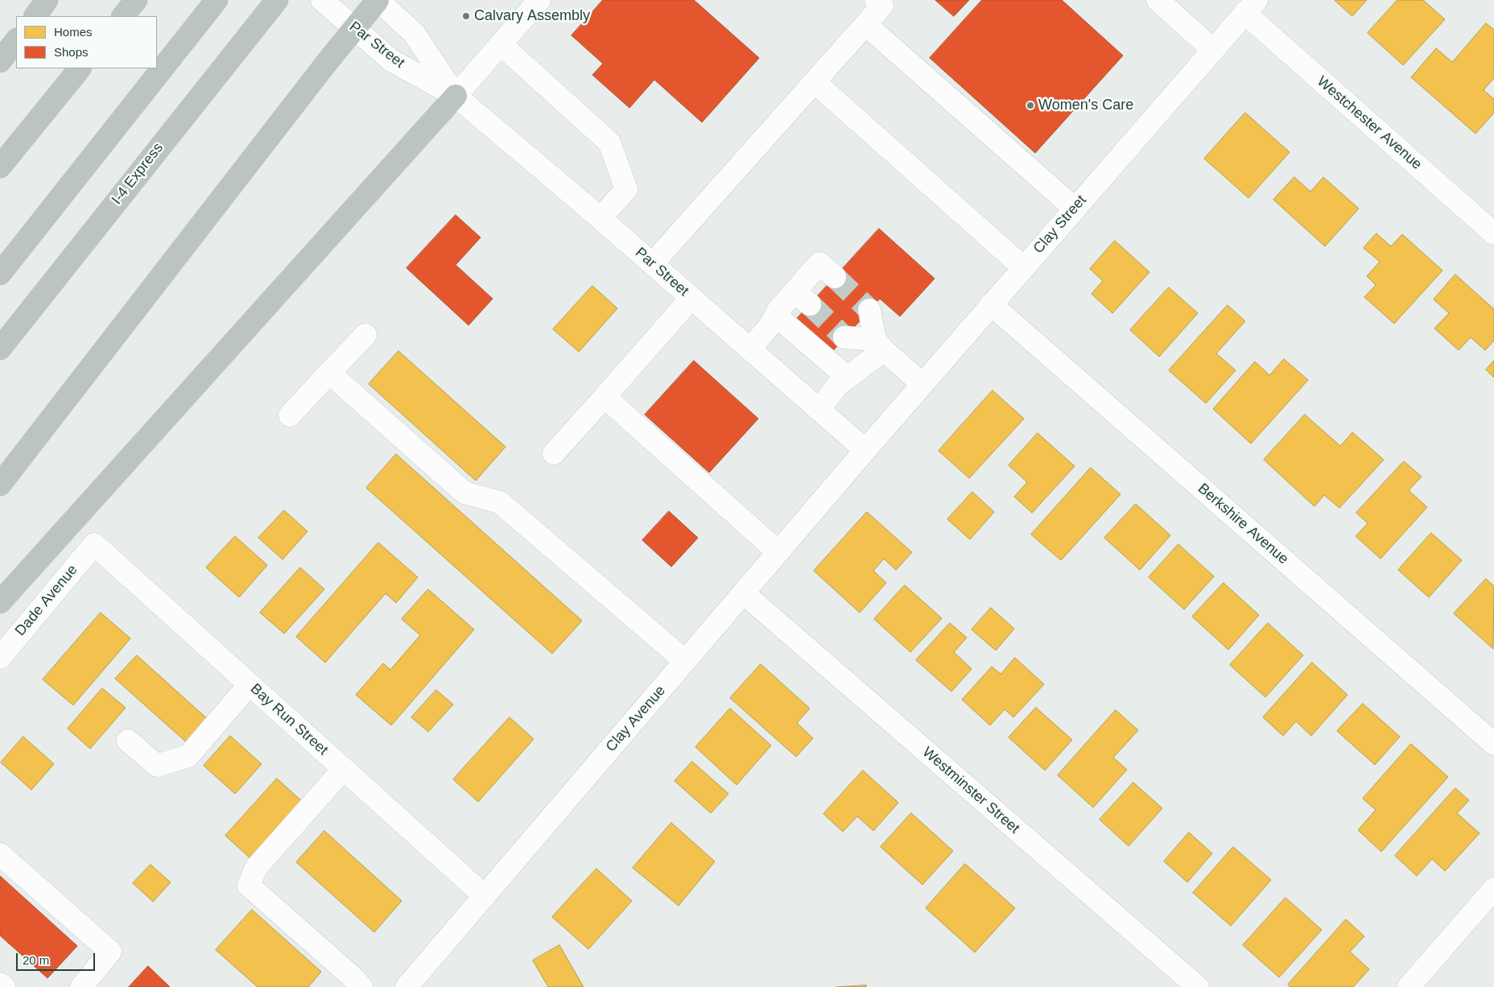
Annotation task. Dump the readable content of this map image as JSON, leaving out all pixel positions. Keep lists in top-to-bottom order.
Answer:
{
  "streets": {
    "highway": ["I-4 Express"],
    "street": [
      "Par Street",
      "Westchester Avenue",
      "Clay Street",
      "Berkshire Avenue",
      "Dade Avenue",
      "Clay Avenue",
      "Bay Run Street",
      "Westminster Street"
    ]
  },
  "crossings": [
    ["Par Street", "Clay Street"],
    ["Par Street", "Clay Avenue"],
    ["Westchester Avenue", "Clay Street"],
    ["Clay Street", "Berkshire Avenue"],
    ["Clay Street", "Clay Avenue"],
    ["Dade Avenue", "Bay Run Street"],
    ["Clay Avenue", "Bay Run Street"],
    ["Clay Avenue", "Westminster Street"]
  ],
  "places": ["Calvary Assembly", "Women's Care"],
  "legend": ["Homes", "Shops"],
  "scale_bar": "20 m"
}
